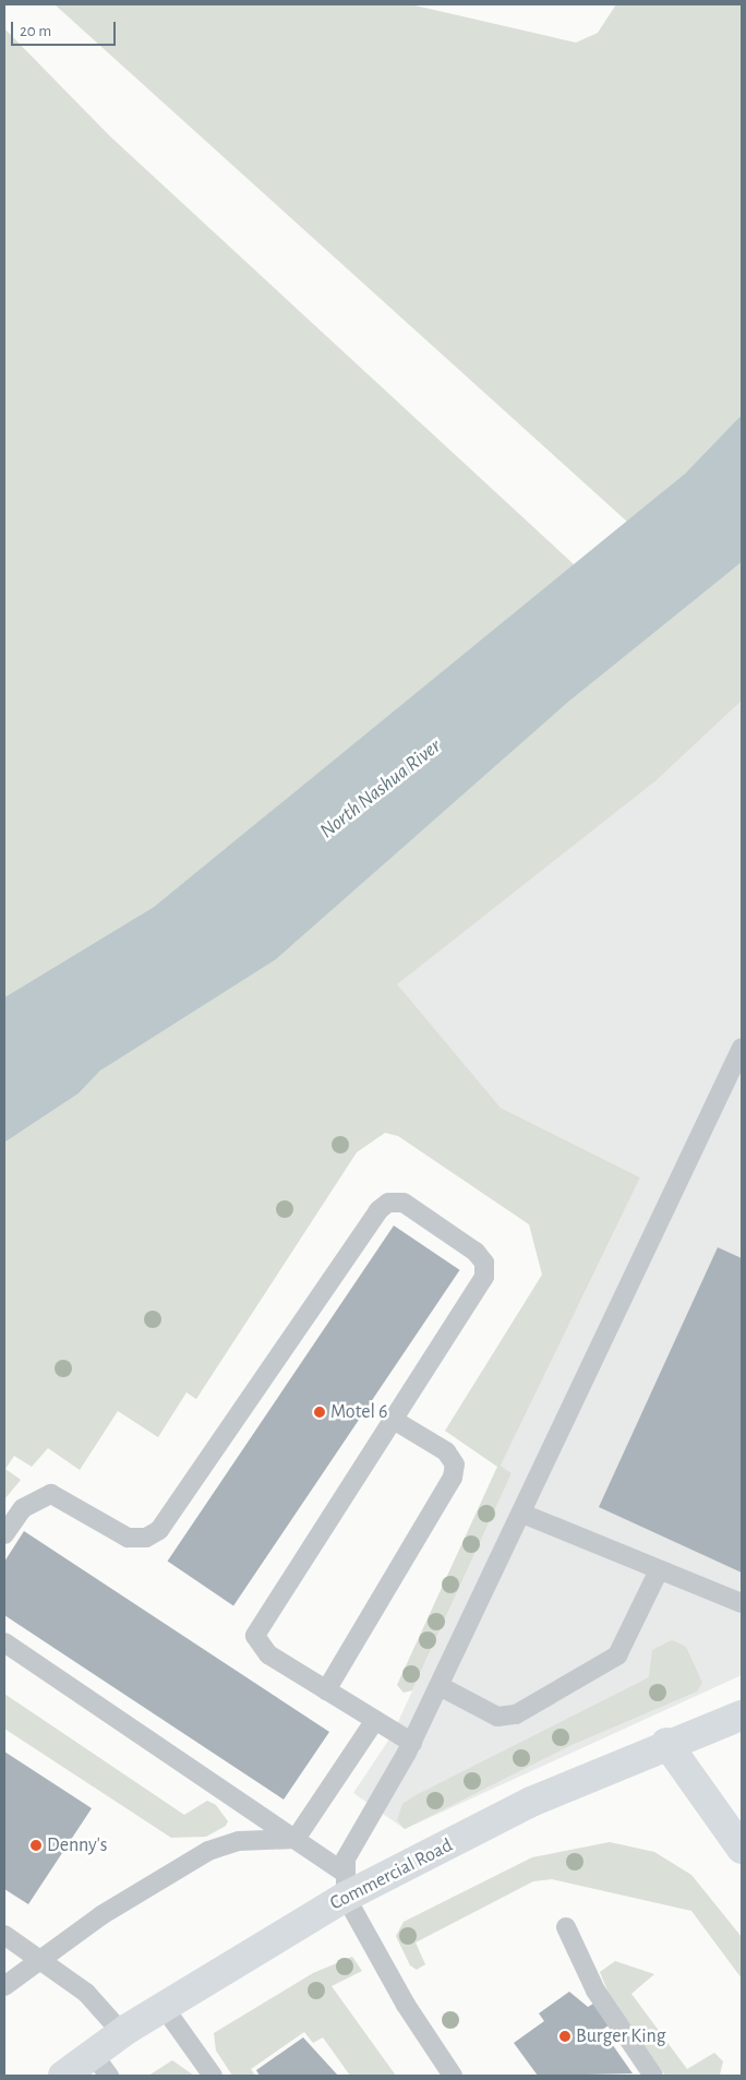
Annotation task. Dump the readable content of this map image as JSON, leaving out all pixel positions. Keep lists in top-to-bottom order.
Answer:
{
  "streets": {
    "street": ["Commercial Road"]
  },
  "water": ["North Nashua River"],
  "places": ["Motel 6", "Denny's", "Burger King"],
  "scale_bar": "20 m"
}
